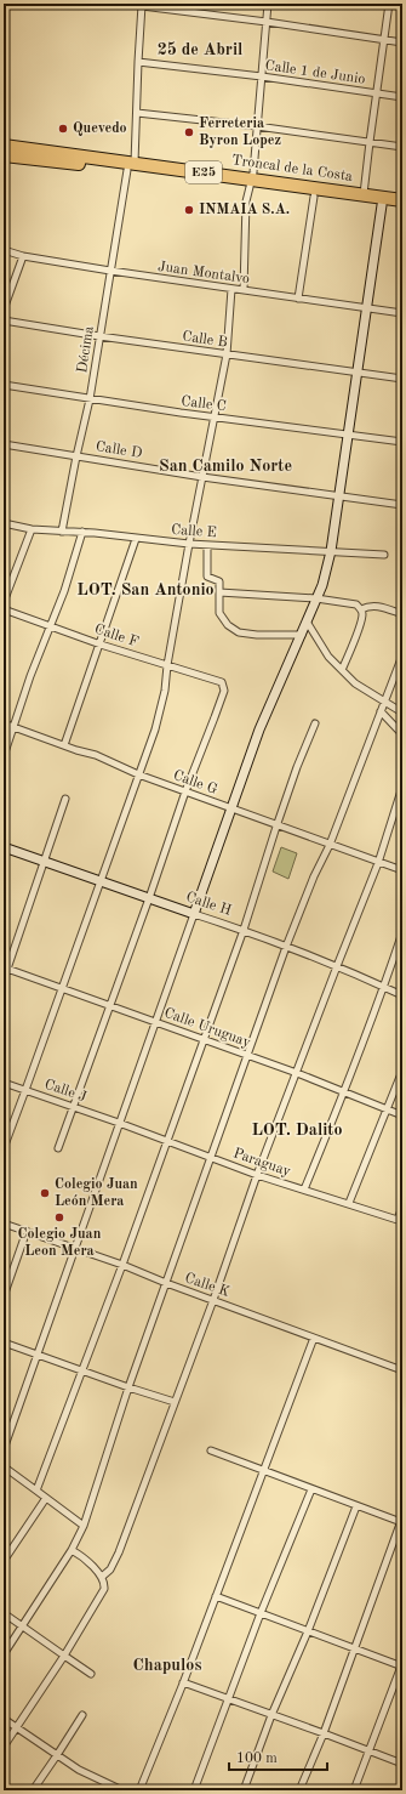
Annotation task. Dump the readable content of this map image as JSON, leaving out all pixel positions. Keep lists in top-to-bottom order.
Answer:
{
  "streets": {
    "highway": ["Troncal de la Costa", "E25"],
    "street": [
      "Calle 1 de Junio",
      "Juan Montalvo",
      "Calle B",
      "Décima",
      "Calle C",
      "Calle D",
      "Calle E",
      "Calle F",
      "Calle G",
      "Calle H",
      "Calle Uruguay",
      "Calle J",
      "Paraguay",
      "Calle K"
    ]
  },
  "crossings": [
    ["Calle 1 de Junio", "Décima"],
    ["Troncal de la Costa", "Décima"],
    ["Juan Montalvo", "Décima"],
    ["Calle B", "Décima"],
    ["Décima", "Calle C"],
    ["Décima", "Calle D"],
    ["Décima", "Calle E"],
    ["Calle F", "Calle G"],
    ["Calle J", "Paraguay"]
  ],
  "districts": [
    "25 de Abril",
    "San Camilo Norte",
    "LOT. San Antonio",
    "LOT. Dalito",
    "Chapulos"
  ],
  "places": [
    "Quevedo",
    "Ferreteria Byron Lopez",
    "INMAIA S.A.",
    "Colegio Juan León Mera",
    "Colegio Juan Leon Mera"
  ],
  "scale_bar": "100 m"
}
